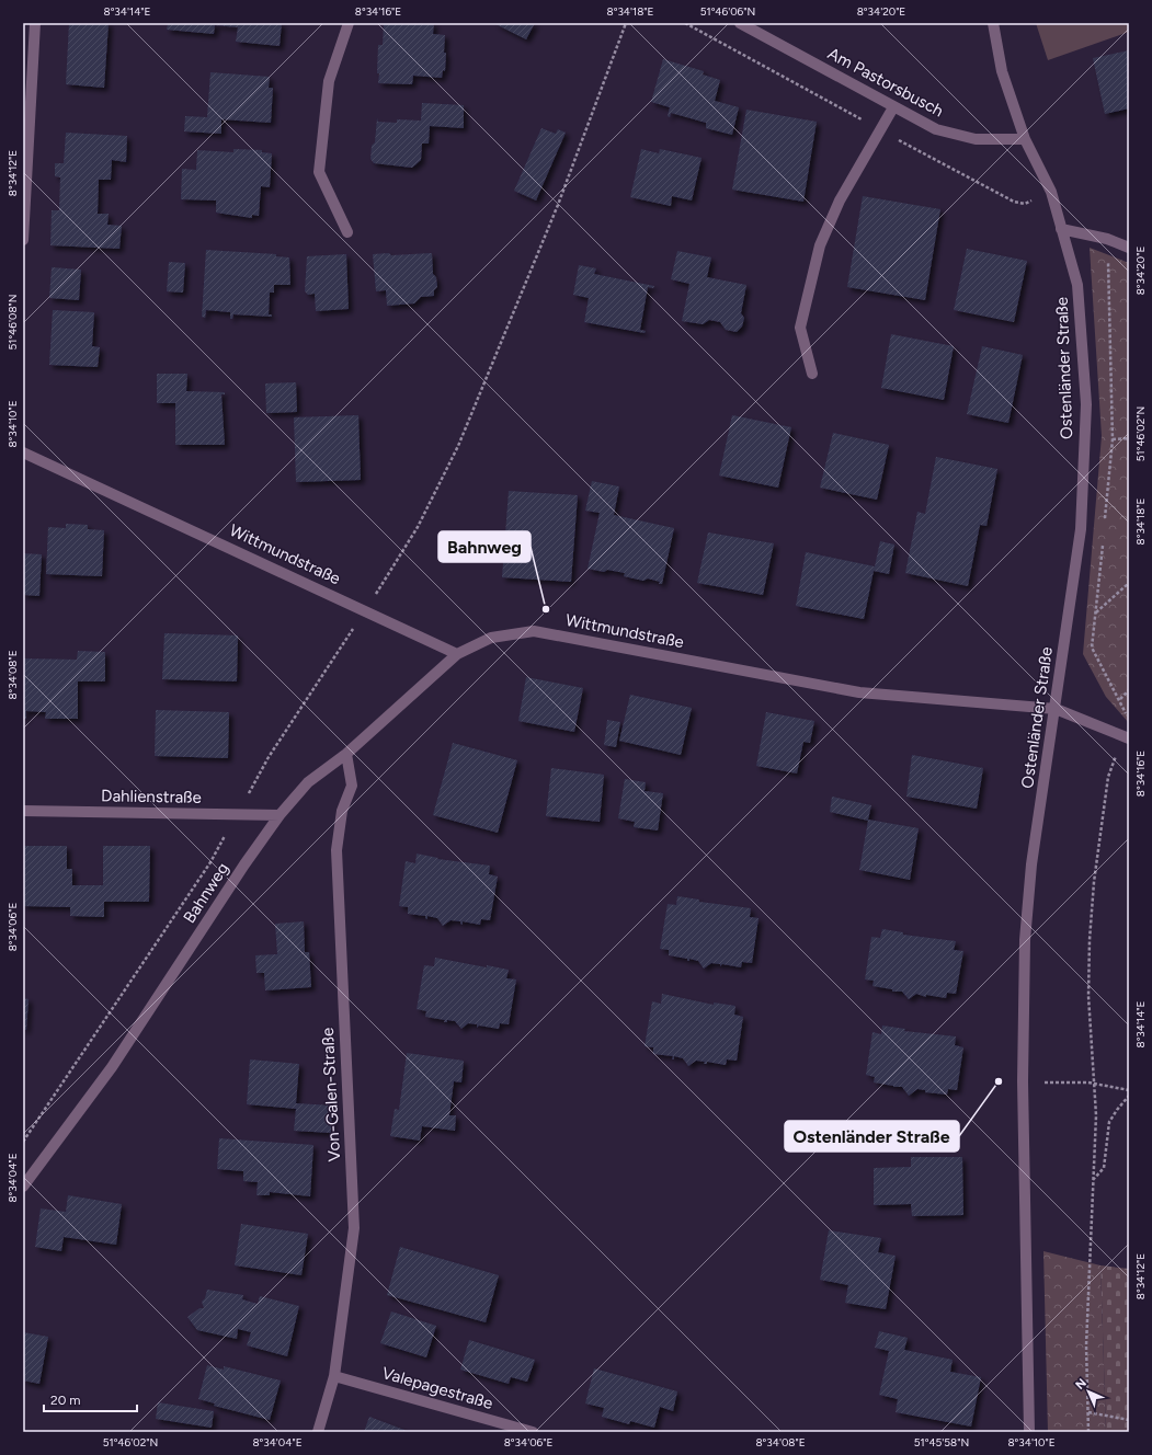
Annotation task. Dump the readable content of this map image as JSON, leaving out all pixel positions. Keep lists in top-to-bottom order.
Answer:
{
  "streets": {
    "street": [
      "Am Pastorsbusch",
      "Ostenländer Straße",
      "Wittmundstraße",
      "Dahlienstraße",
      "Bahnweg",
      "Von-Galen-Straße",
      "Valepagestraße"
    ]
  },
  "crossings": [
    ["Am Pastorsbusch", "Ostenländer Straße"],
    ["Ostenländer Straße", "Wittmundstraße"],
    ["Wittmundstraße", "Bahnweg"],
    ["Dahlienstraße", "Bahnweg"],
    ["Bahnweg", "Von-Galen-Straße"],
    ["Von-Galen-Straße", "Valepagestraße"]
  ],
  "places": ["Bahnweg", "Ostenländer Straße"],
  "scale_bar": "20 m",
  "north": "top left",
  "coordinates": [
    "8°34'14\"E",
    "8°34'16\"E",
    "8°34'18\"E",
    "51°46'06\"N",
    "8°34'20\"E",
    "8°34'12\"E",
    "51°46'08\"N",
    "8°34'10\"E",
    "51°46'02\"N",
    "8°34'08\"E",
    "8°34'06\"E",
    "8°34'04\"E",
    "51°45'58\"N"
  ]
}
